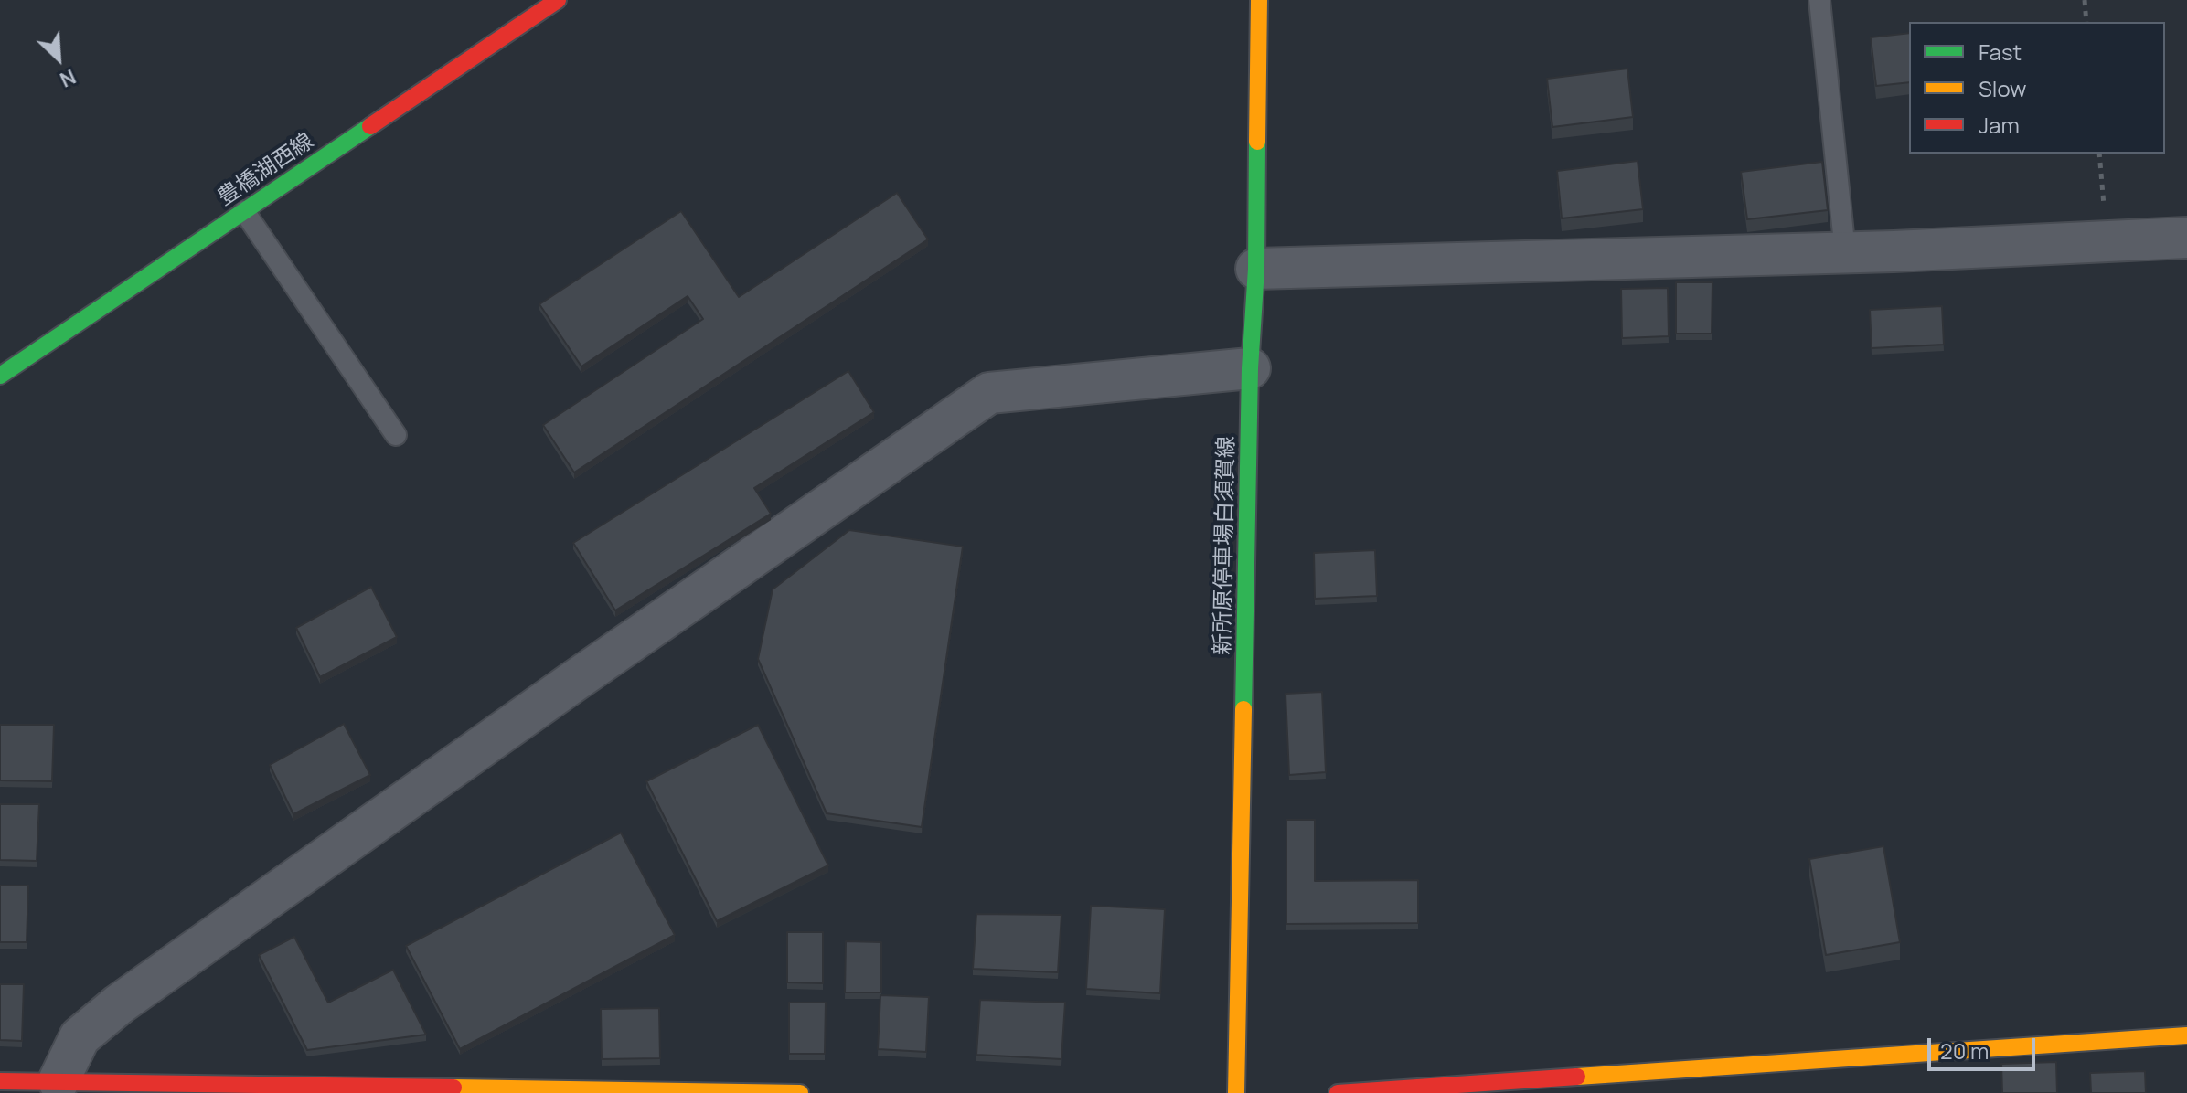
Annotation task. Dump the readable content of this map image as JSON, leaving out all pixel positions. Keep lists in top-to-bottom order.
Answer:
{
  "streets": {
    "main road": ["豊橋湖西線", "新所原停車場白須賀線"]
  },
  "legend": ["Fast", "Slow", "Jam"],
  "scale_bar": "20 m",
  "north": "bottom right"
}
